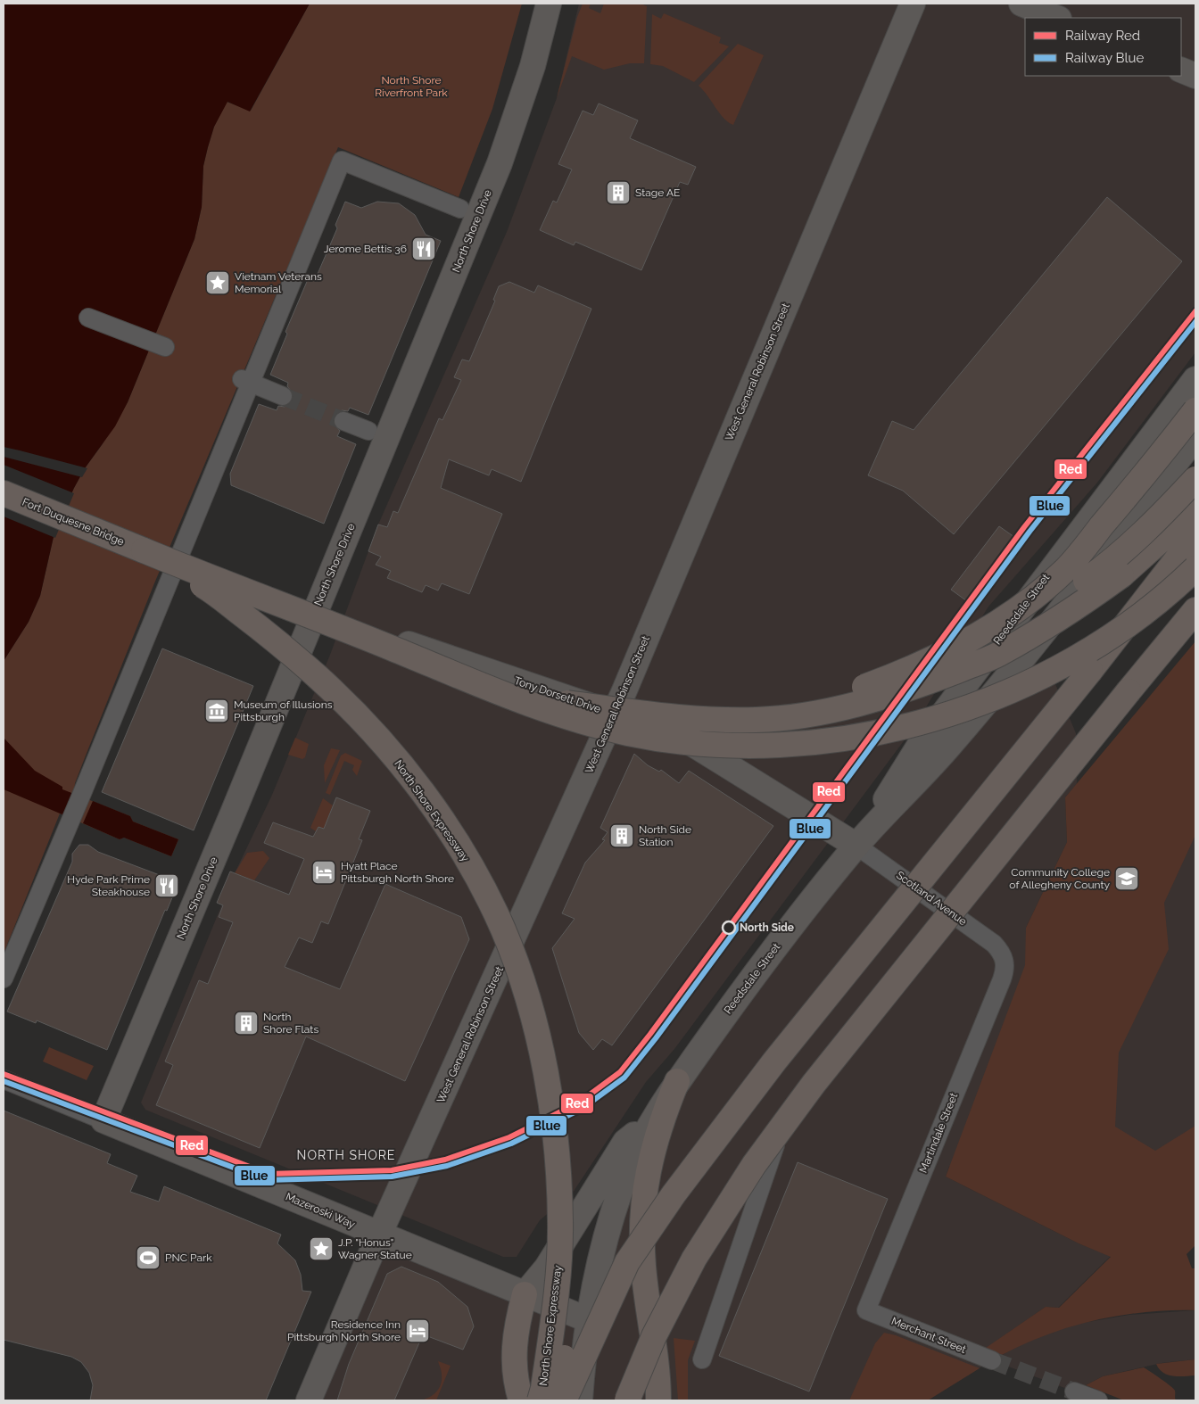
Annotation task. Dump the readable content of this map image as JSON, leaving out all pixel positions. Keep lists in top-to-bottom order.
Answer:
{
  "streets": {
    "highway": ["Fort Duquesne Bridge", "North Shore Expressway"],
    "main road": [
      "North Shore Drive",
      "West General Robinson Street",
      "Reedsdale Street",
      "Tony Dorsett Drive",
      "Mazeroski Way"
    ],
    "street": ["Scotland Avenue", "Martindale Street", "Merchant Street"]
  },
  "crossings": [
    ["North Shore Drive", "Tony Dorsett Drive"],
    ["North Shore Drive", "Mazeroski Way"],
    ["West General Robinson Street", "Tony Dorsett Drive"],
    ["West General Robinson Street", "Mazeroski Way"],
    ["Fort Duquesne Bridge", "North Shore Expressway"],
    ["Reedsdale Street", "Tony Dorsett Drive"],
    ["Reedsdale Street", "Scotland Avenue"],
    ["Reedsdale Street", "Mazeroski Way"],
    ["Tony Dorsett Drive", "Scotland Avenue"],
    ["Scotland Avenue", "Martindale Street"],
    ["Martindale Street", "Merchant Street"]
  ],
  "districts": ["NORTH SHORE"],
  "parks": ["North Shore Riverfront Park"],
  "places": {
    "building": ["Stage AE", "North Side Station", "North Shore Flats"],
    "restaurant": ["Jerome Bettis 36", "Hyde Park Prime Steakhouse"],
    "place": ["Vietnam Veterans Memorial", "J.P. \"Honus\" Wagner Statue"],
    "museum": ["Museum of Illusions Pittsburgh"],
    "hotel": ["Hyatt Place Pittsburgh North Shore", "Residence Inn Pittsburgh North Shore"],
    "school or university": ["Community College of Allegheny County"],
    "other": ["North Side"],
    "sports": ["PNC Park"]
  },
  "lines": ["rail line Red", "rail line Blue"],
  "legend": ["Railway Red", "Railway Blue"]
}
